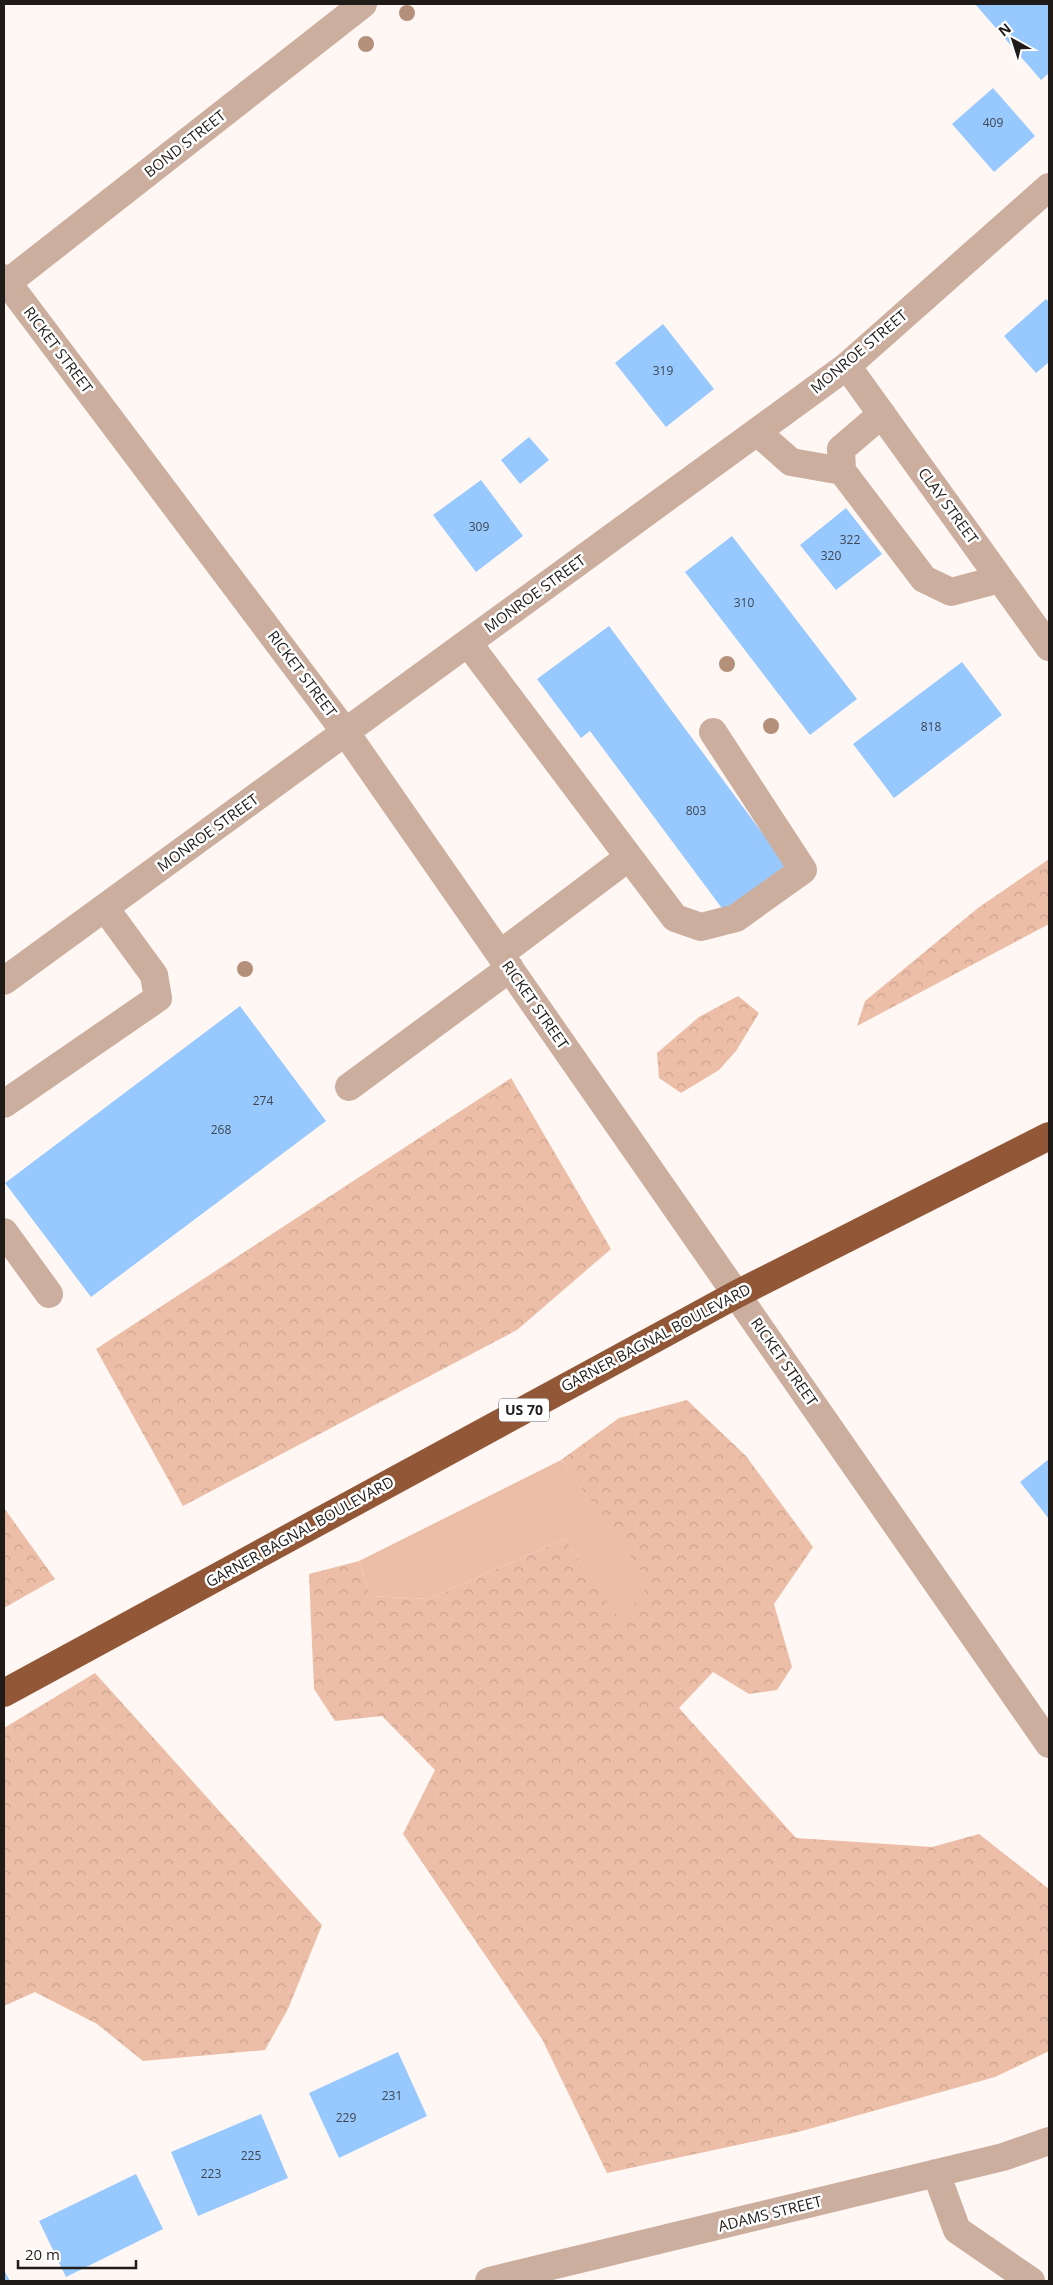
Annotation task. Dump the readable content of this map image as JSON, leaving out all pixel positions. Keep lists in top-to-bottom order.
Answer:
{
  "streets": {
    "highway": ["GARNER BAGNAL BOULEVARD", "US 70"],
    "street": [
      "BOND STREET",
      "RICKET STREET",
      "MONROE STREET",
      "CLAY STREET",
      "ADAMS STREET"
    ]
  },
  "crossings": [
    ["BOND STREET", "RICKET STREET"],
    ["RICKET STREET", "MONROE STREET"],
    ["RICKET STREET", "GARNER BAGNAL BOULEVARD"],
    ["MONROE STREET", "CLAY STREET"]
  ],
  "house_numbers": [
    "409",
    "319",
    "309",
    "322",
    "320",
    "310",
    "818",
    "803",
    "274",
    "268",
    "231",
    "229",
    "225",
    "223"
  ],
  "scale_bar": "20 m",
  "north": "top left"
}
